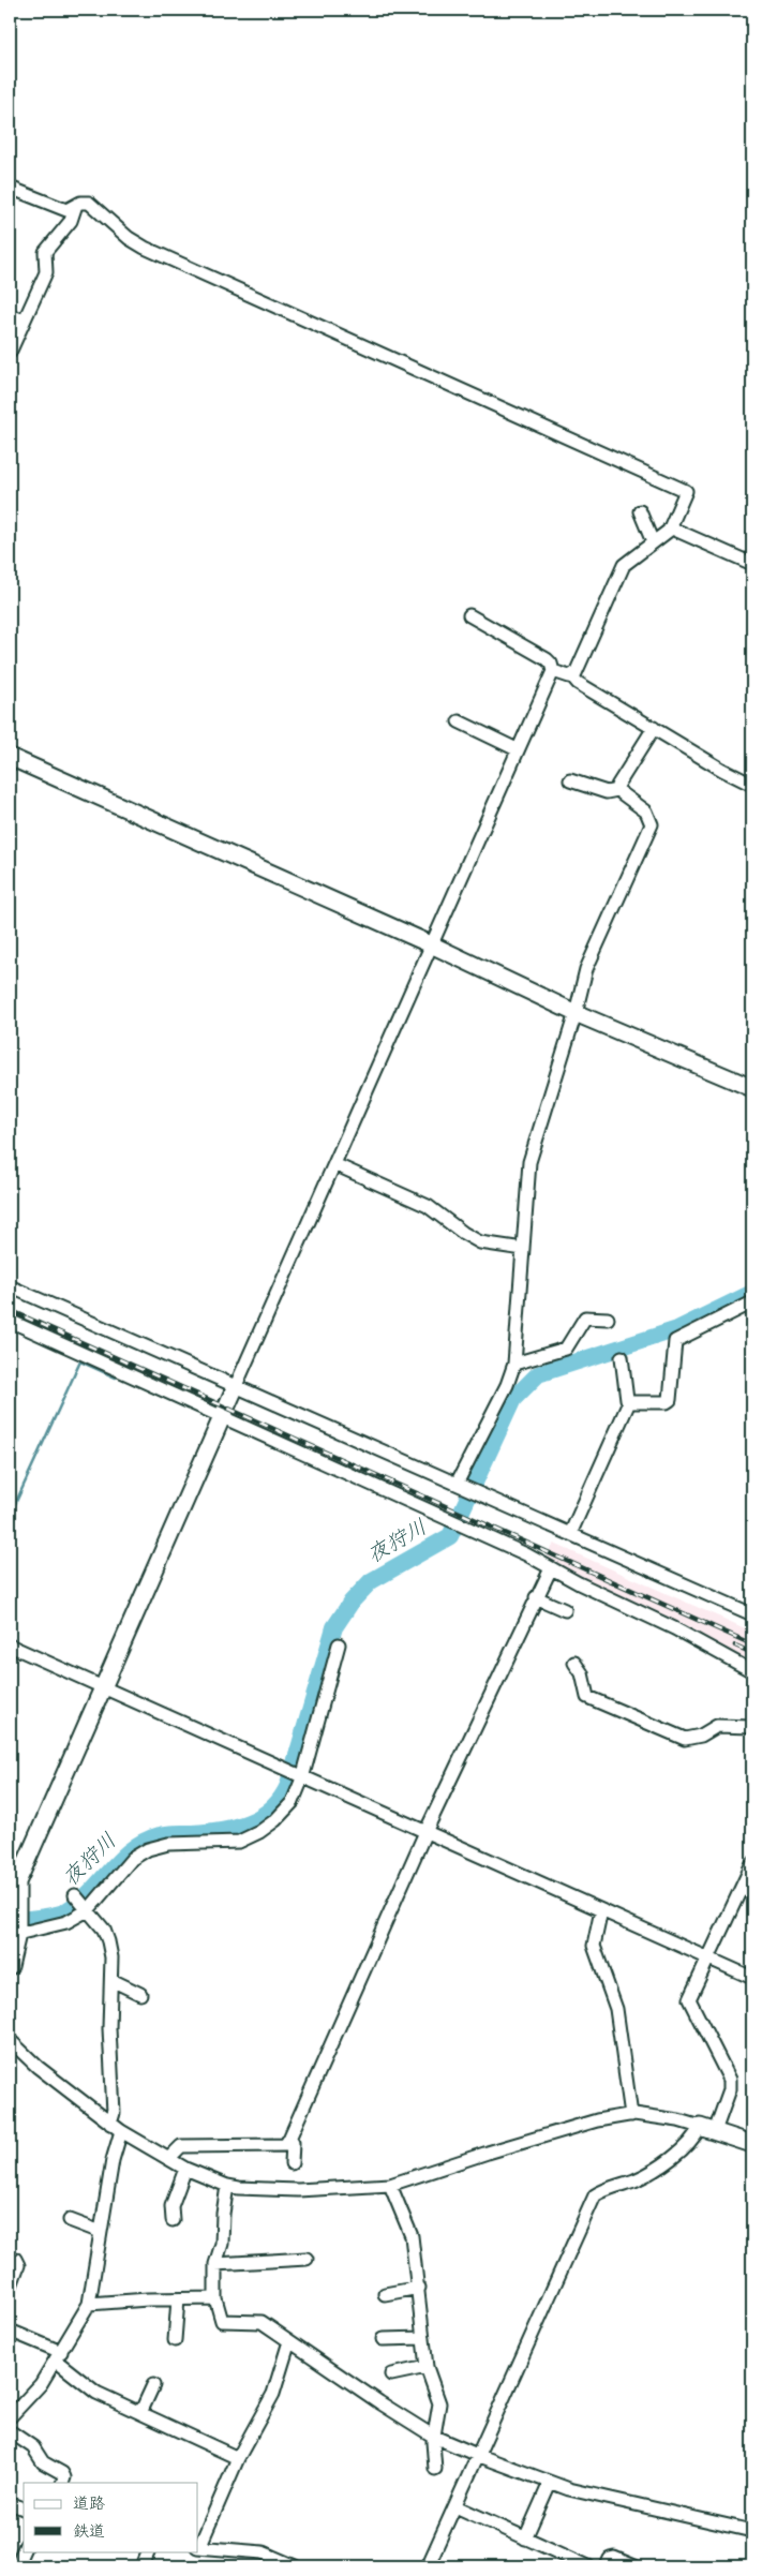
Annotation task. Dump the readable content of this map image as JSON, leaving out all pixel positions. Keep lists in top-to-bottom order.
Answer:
{
  "water": ["夜狩川"],
  "legend": ["道路", "鉄道"]
}
